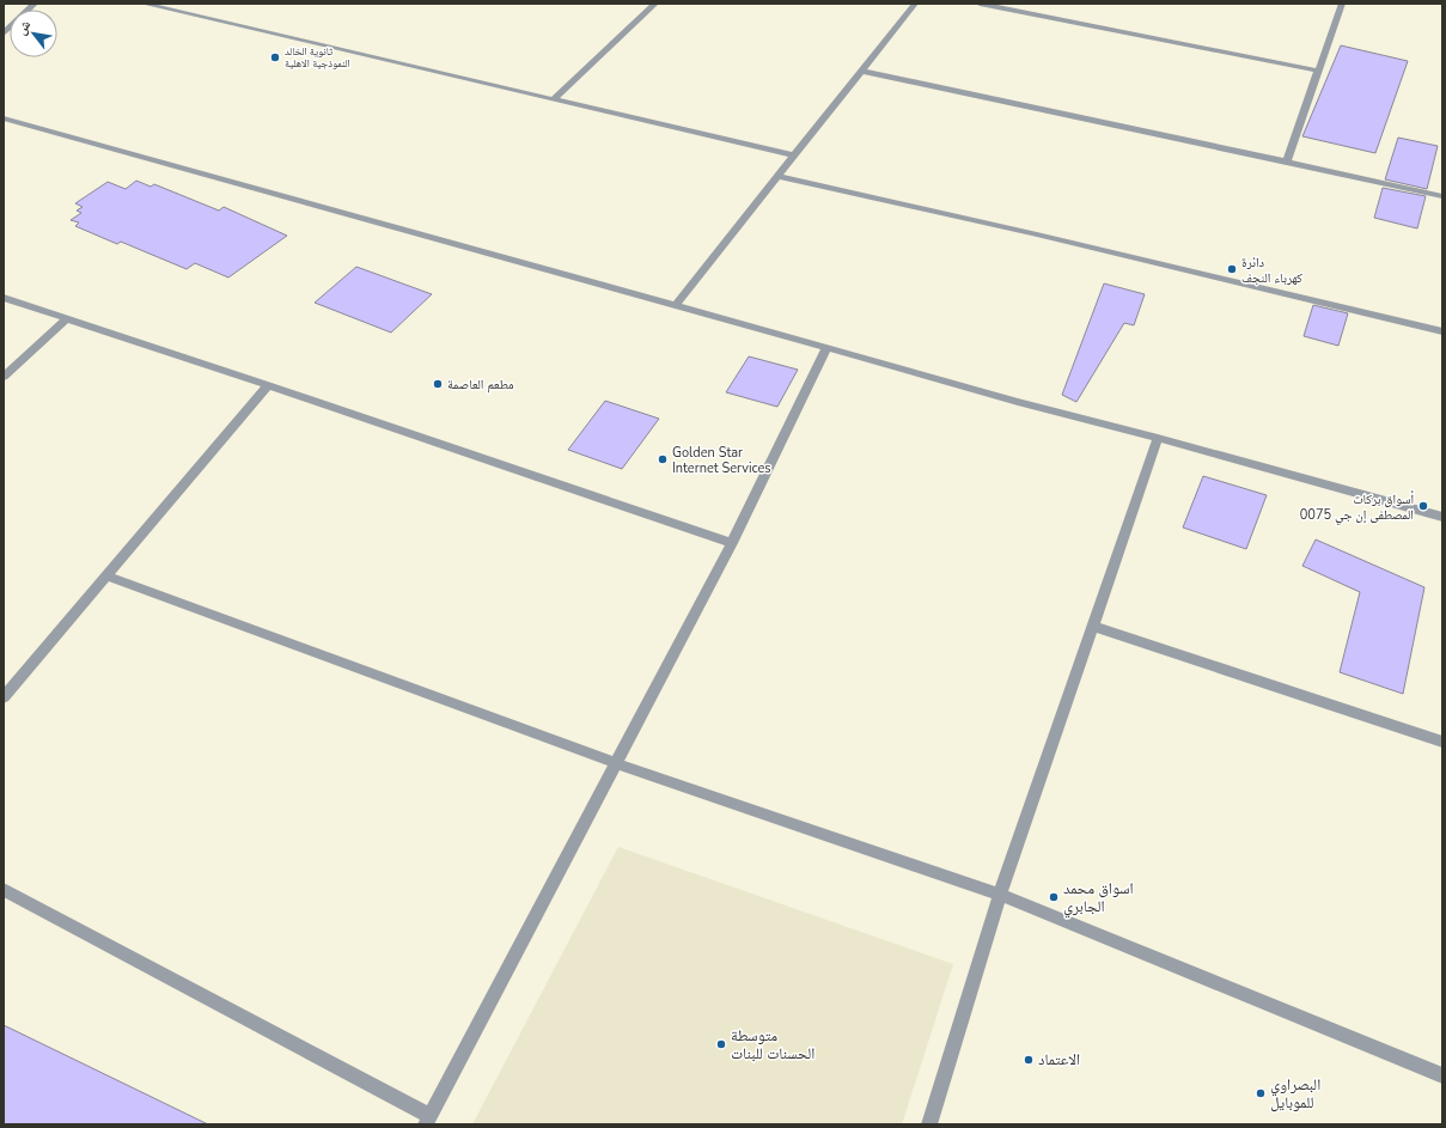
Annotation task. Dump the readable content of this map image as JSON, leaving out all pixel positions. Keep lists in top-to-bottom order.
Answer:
{
  "places": [
    "ثانوية الخالد النموذجية الاهلية",
    "دائرة كهرباء النجف",
    "مطعم العاصمة",
    "Golden Star Internet Services",
    "أسواق بركات المصطفی إن جي 0075",
    "اسواق محمد الجابري",
    "متوسطة الحسنات للبنات",
    "الاعتماد",
    "البصراوي للموبايل"
  ],
  "north": "top left"
}
